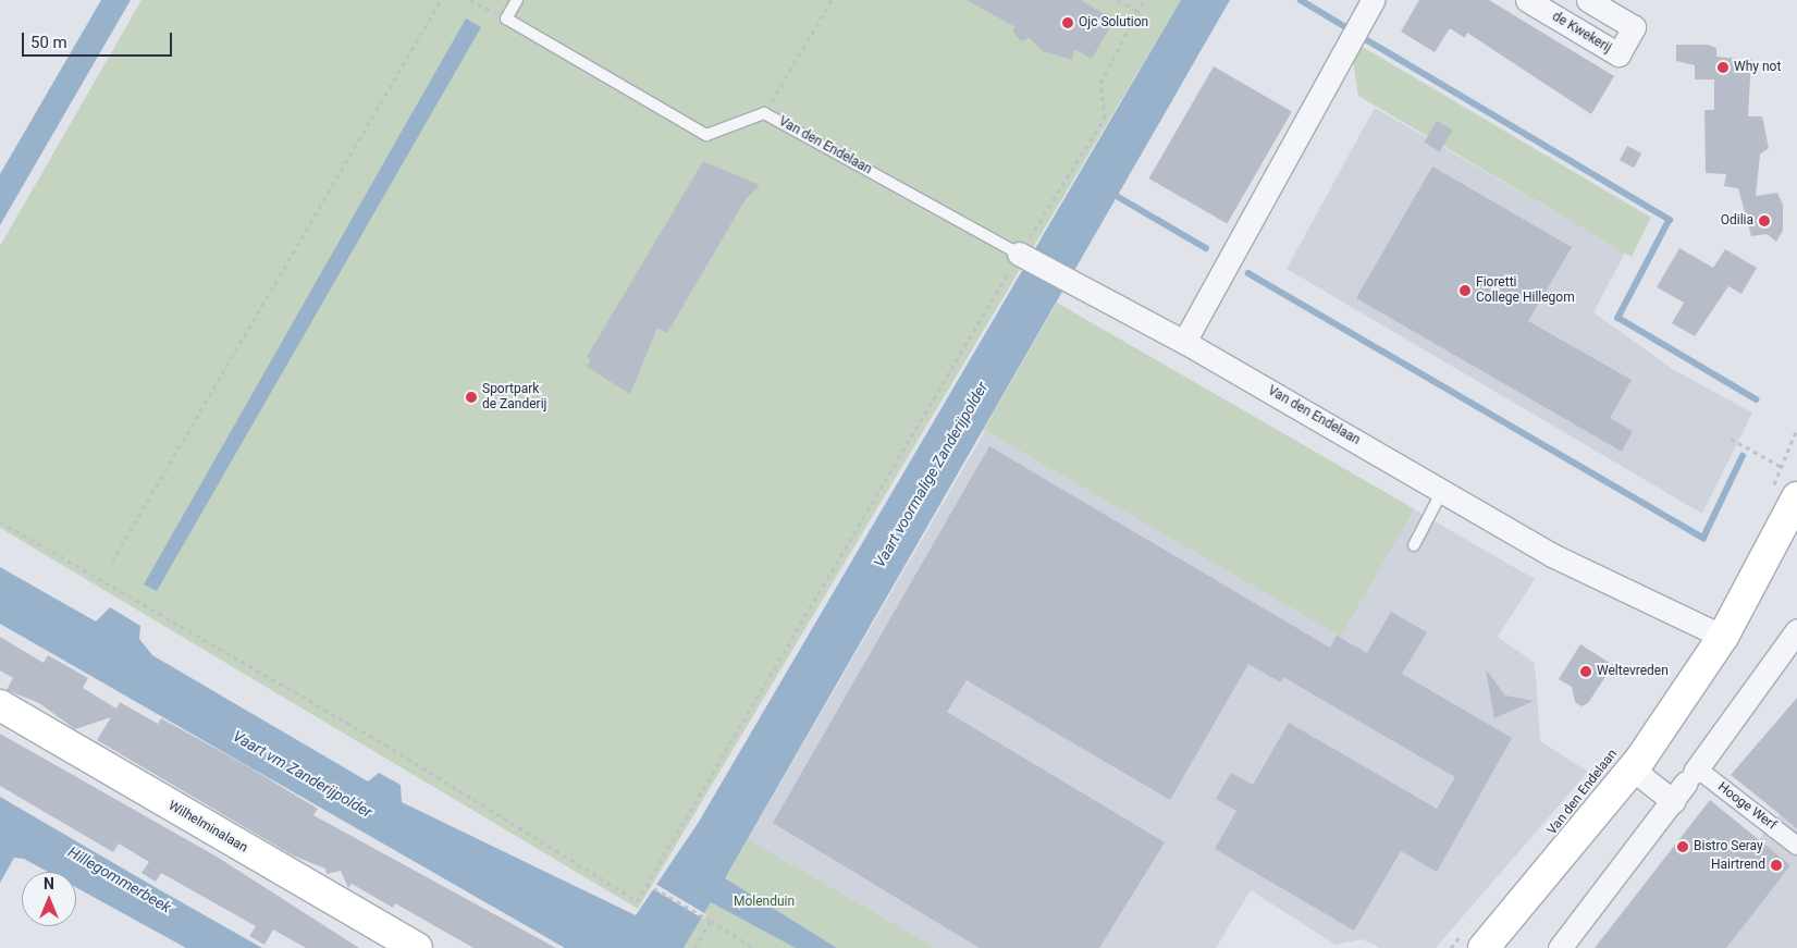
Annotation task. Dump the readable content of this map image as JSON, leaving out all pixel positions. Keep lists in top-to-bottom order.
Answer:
{
  "streets": {
    "main road": ["Van den Endelaan", "Wilhelminalaan"],
    "street": ["de Kwekerij", "Hooge Werf"]
  },
  "water": ["Vaart voormalige Zanderijpolder", "Vaart vm Zanderijpolder", "Hillegommerbeek"],
  "parks": ["Molenduin"],
  "places": [
    "Ojc Solution",
    "Why not",
    "Odilia",
    "Fioretti College Hillegom",
    "Sportpark de Zanderij",
    "Weltevreden",
    "Bistro Seray",
    "Hairtrend"
  ],
  "scale_bar": "50 m",
  "north": "top"
}
